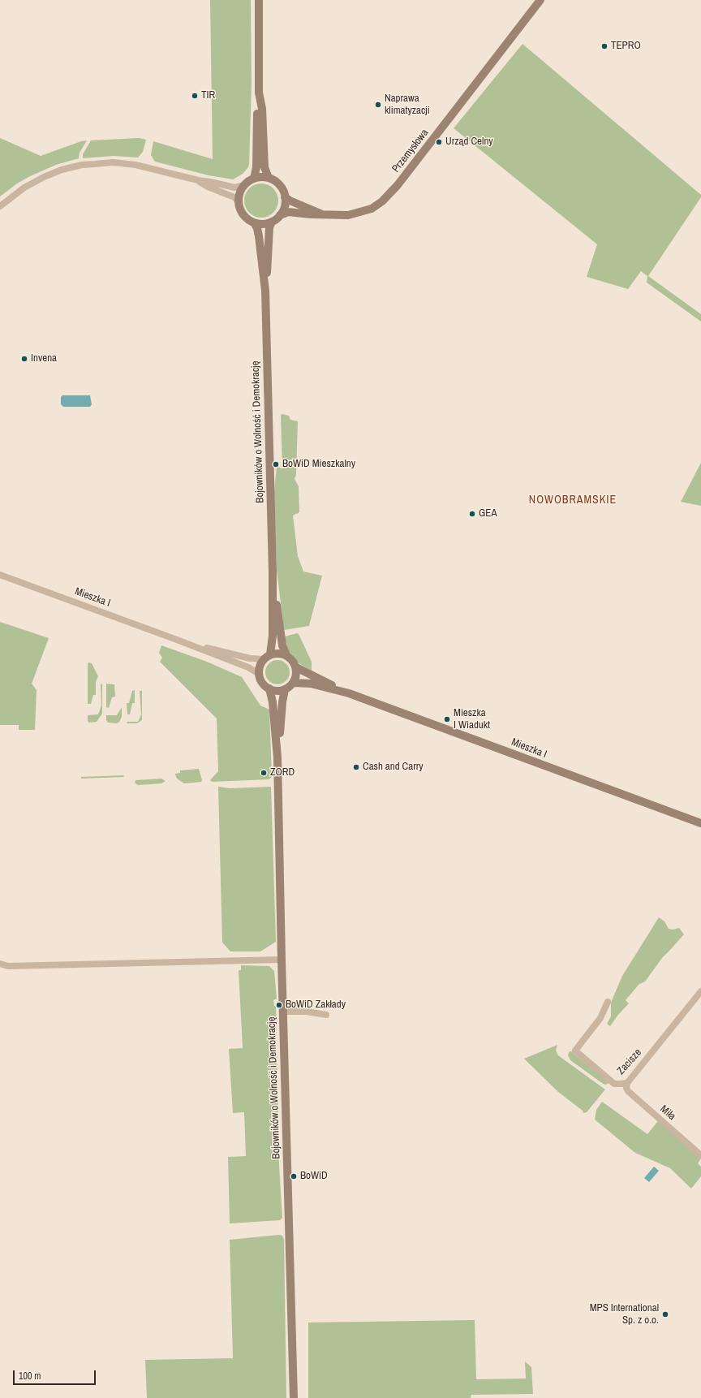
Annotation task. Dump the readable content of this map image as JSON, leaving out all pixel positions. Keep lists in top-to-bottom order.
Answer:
{
  "streets": {
    "main road": ["Przemysłowa", "Bojowników o Wolność i Demokrację", "Mieszka I"],
    "street": ["Zacisze", "Miła"]
  },
  "crossings": [
    ["Przemysłowa", "Bojowników o Wolność i Demokrację"],
    ["Bojowników o Wolność i Demokrację", "Mieszka I"],
    ["Zacisze", "Miła"]
  ],
  "districts": ["NOWOBRAMSKIE"],
  "places": [
    "TEPRO",
    "TIR",
    "Naprawa klimatyzacji",
    "Urząd Celny",
    "Invena",
    "BoWiD Mieszkalny",
    "GEA",
    "Mieszka I Wiadukt",
    "Cash and Carry",
    "ZORD",
    "BoWiD Zakłady",
    "BoWiD",
    "MPS International Sp. z o.o."
  ],
  "scale_bar": "100 m"
}
